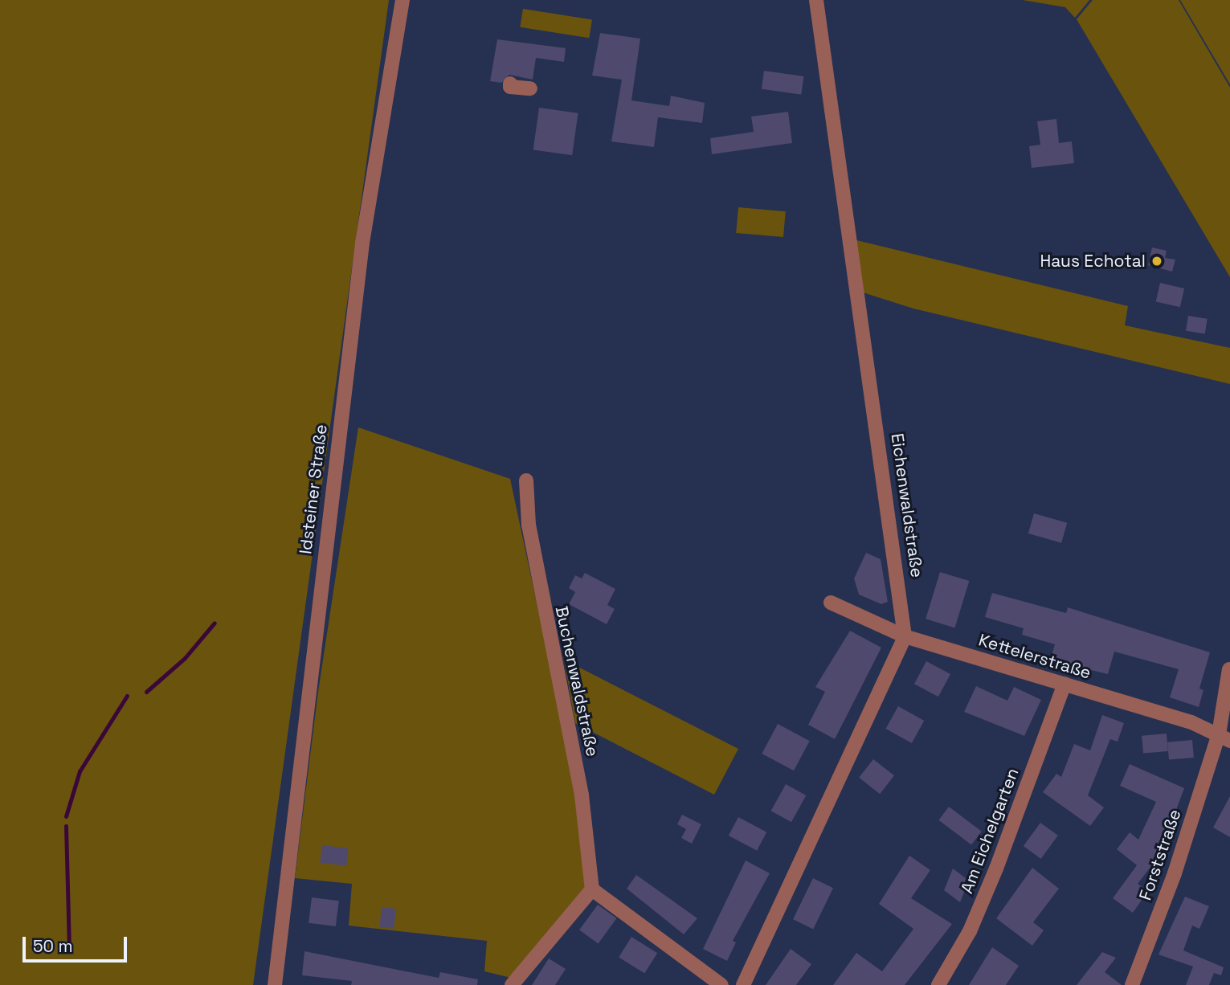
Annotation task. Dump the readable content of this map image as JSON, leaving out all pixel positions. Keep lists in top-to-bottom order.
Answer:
{
  "streets": {
    "street": [
      "Idsteiner Straße",
      "Eichenwaldstraße",
      "Kettelerstraße",
      "Buchenwaldstraße",
      "Am Eichelgarten",
      "Forststraße"
    ]
  },
  "crossings": [
    ["Eichenwaldstraße", "Kettelerstraße"],
    ["Kettelerstraße", "Am Eichelgarten"],
    ["Kettelerstraße", "Forststraße"]
  ],
  "places": ["Haus Echotal"],
  "scale_bar": "50 m"
}
